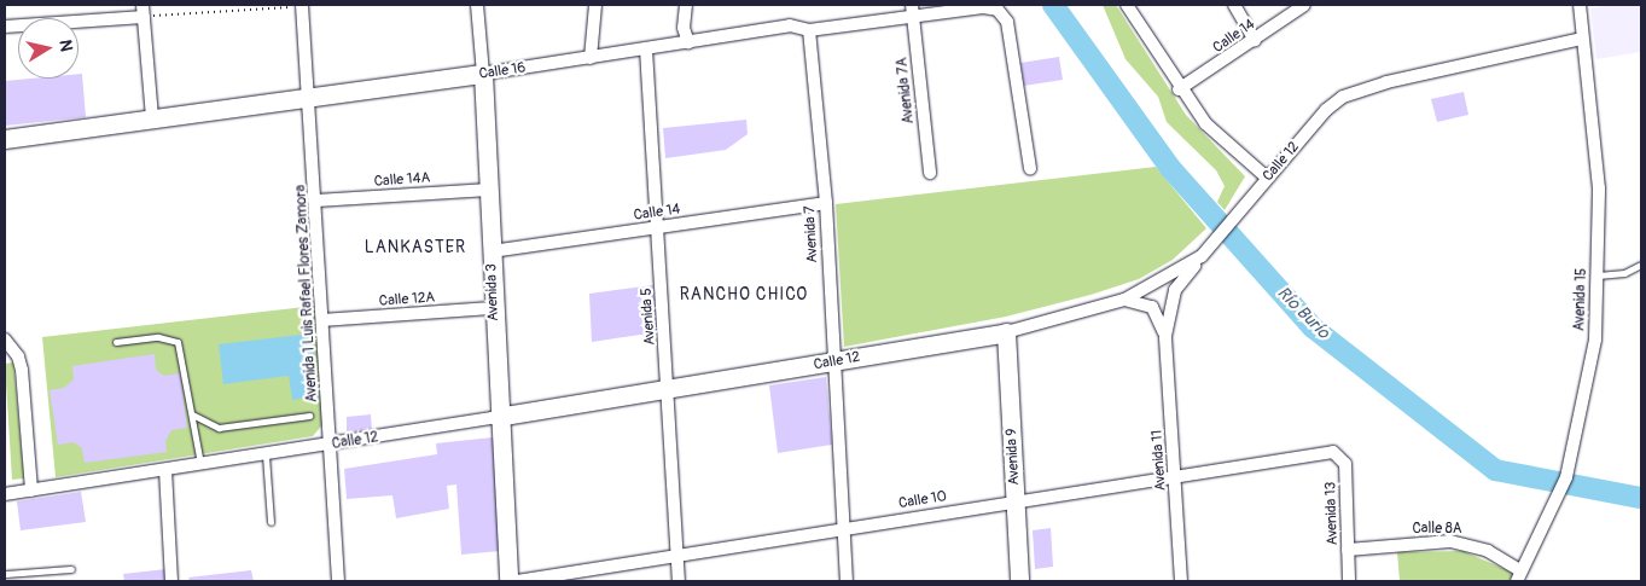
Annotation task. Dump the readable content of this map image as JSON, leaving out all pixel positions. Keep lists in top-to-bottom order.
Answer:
{
  "streets": {
    "street": [
      "Calle 14",
      "Calle 16",
      "Avenida 7A",
      "Calle 12",
      "Calle 14A",
      "Avenida 7",
      "Avenida 3",
      "Avenida 1 Luis Rafael Flores Zamora",
      "Calle 12A",
      "Avenida 15",
      "Avenida 5",
      "Avenida 9",
      "Avenida 11",
      "Calle 10",
      "Avenida 13",
      "Calle 8A"
    ]
  },
  "crossings": [
    ["Calle 14", "Avenida 7"],
    ["Calle 14", "Avenida 3"],
    ["Calle 14", "Avenida 5"],
    ["Calle 16", "Avenida 7A"],
    ["Calle 16", "Avenida 7"],
    ["Calle 16", "Avenida 3"],
    ["Calle 16", "Avenida 1 Luis Rafael Flores Zamora"],
    ["Calle 16", "Avenida 5"],
    ["Calle 12", "Avenida 7"],
    ["Calle 12", "Avenida 3"],
    ["Calle 12", "Avenida 1 Luis Rafael Flores Zamora"],
    ["Calle 12", "Avenida 15"],
    ["Calle 12", "Avenida 5"],
    ["Calle 12", "Avenida 9"],
    ["Calle 12", "Avenida 11"],
    ["Calle 14A", "Avenida 3"],
    ["Calle 14A", "Avenida 1 Luis Rafael Flores Zamora"],
    ["Avenida 7", "Calle 10"],
    ["Avenida 3", "Calle 12A"],
    ["Avenida 1 Luis Rafael Flores Zamora", "Calle 12A"],
    ["Avenida 15", "Calle 8A"],
    ["Avenida 5", "Calle 10"],
    ["Avenida 9", "Calle 10"],
    ["Avenida 11", "Calle 10"],
    ["Calle 10", "Avenida 13"],
    ["Avenida 13", "Calle 8A"]
  ],
  "districts": ["LANKASTER", "RANCHO CHICO"],
  "water": ["Río Burío"],
  "north": "right"
}
